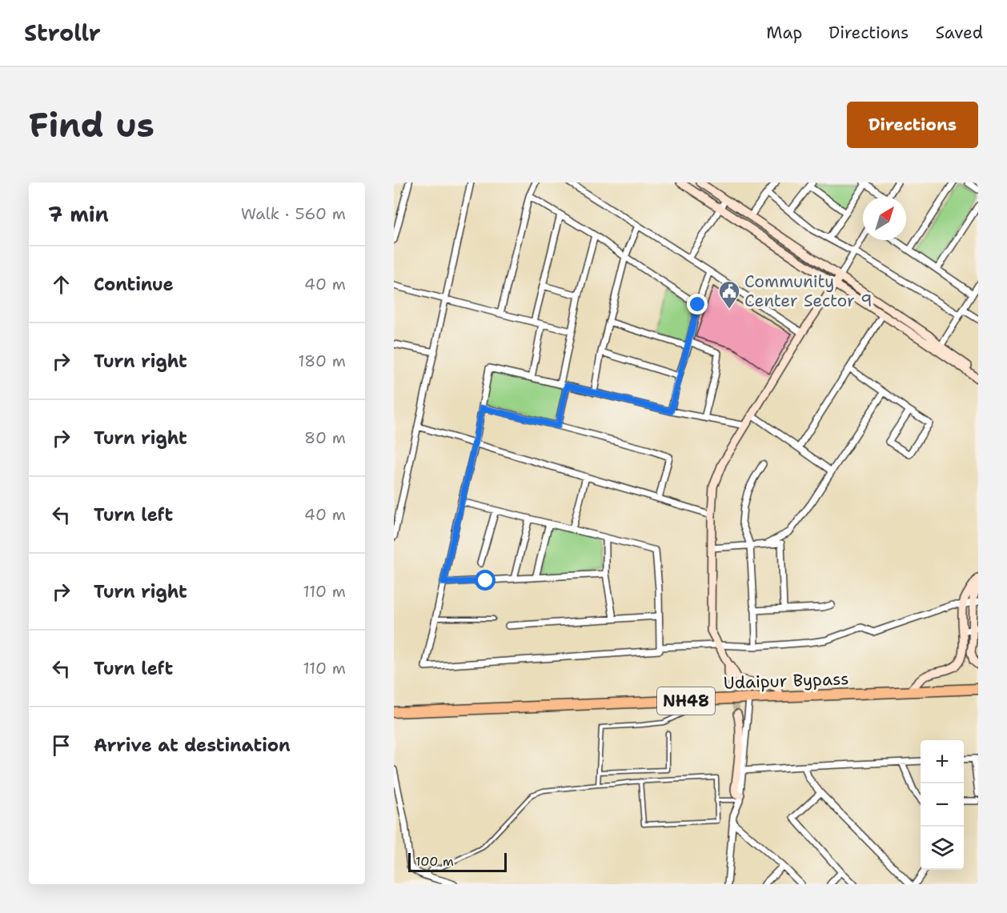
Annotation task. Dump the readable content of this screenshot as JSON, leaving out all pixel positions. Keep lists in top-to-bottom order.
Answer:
{
  "streets": {
    "highway": ["Udaipur Bypass", "NH48"]
  },
  "places": {
    "public building": ["Community Center Sector 9"]
  },
  "scale_bar": "100 m",
  "north": "top right",
  "page": {
    "header": "Strollr",
    "nav": ["Map", "Directions", "Saved"],
    "buttons": "Directions",
    "title": "Find us",
    "heading": ["7 min", "Walk · 560 m"],
    "list": [
      ["Continue", "40 m"],
      ["Turn right", "180 m"],
      ["Turn right", "80 m"],
      ["Turn left", "40 m"],
      ["Turn right", "110 m"],
      ["Turn left", "110 m"],
      "Arrive at destination"
    ],
    "map_buttons": ["+", "−"],
    "scale": "100 m"
  }
}
